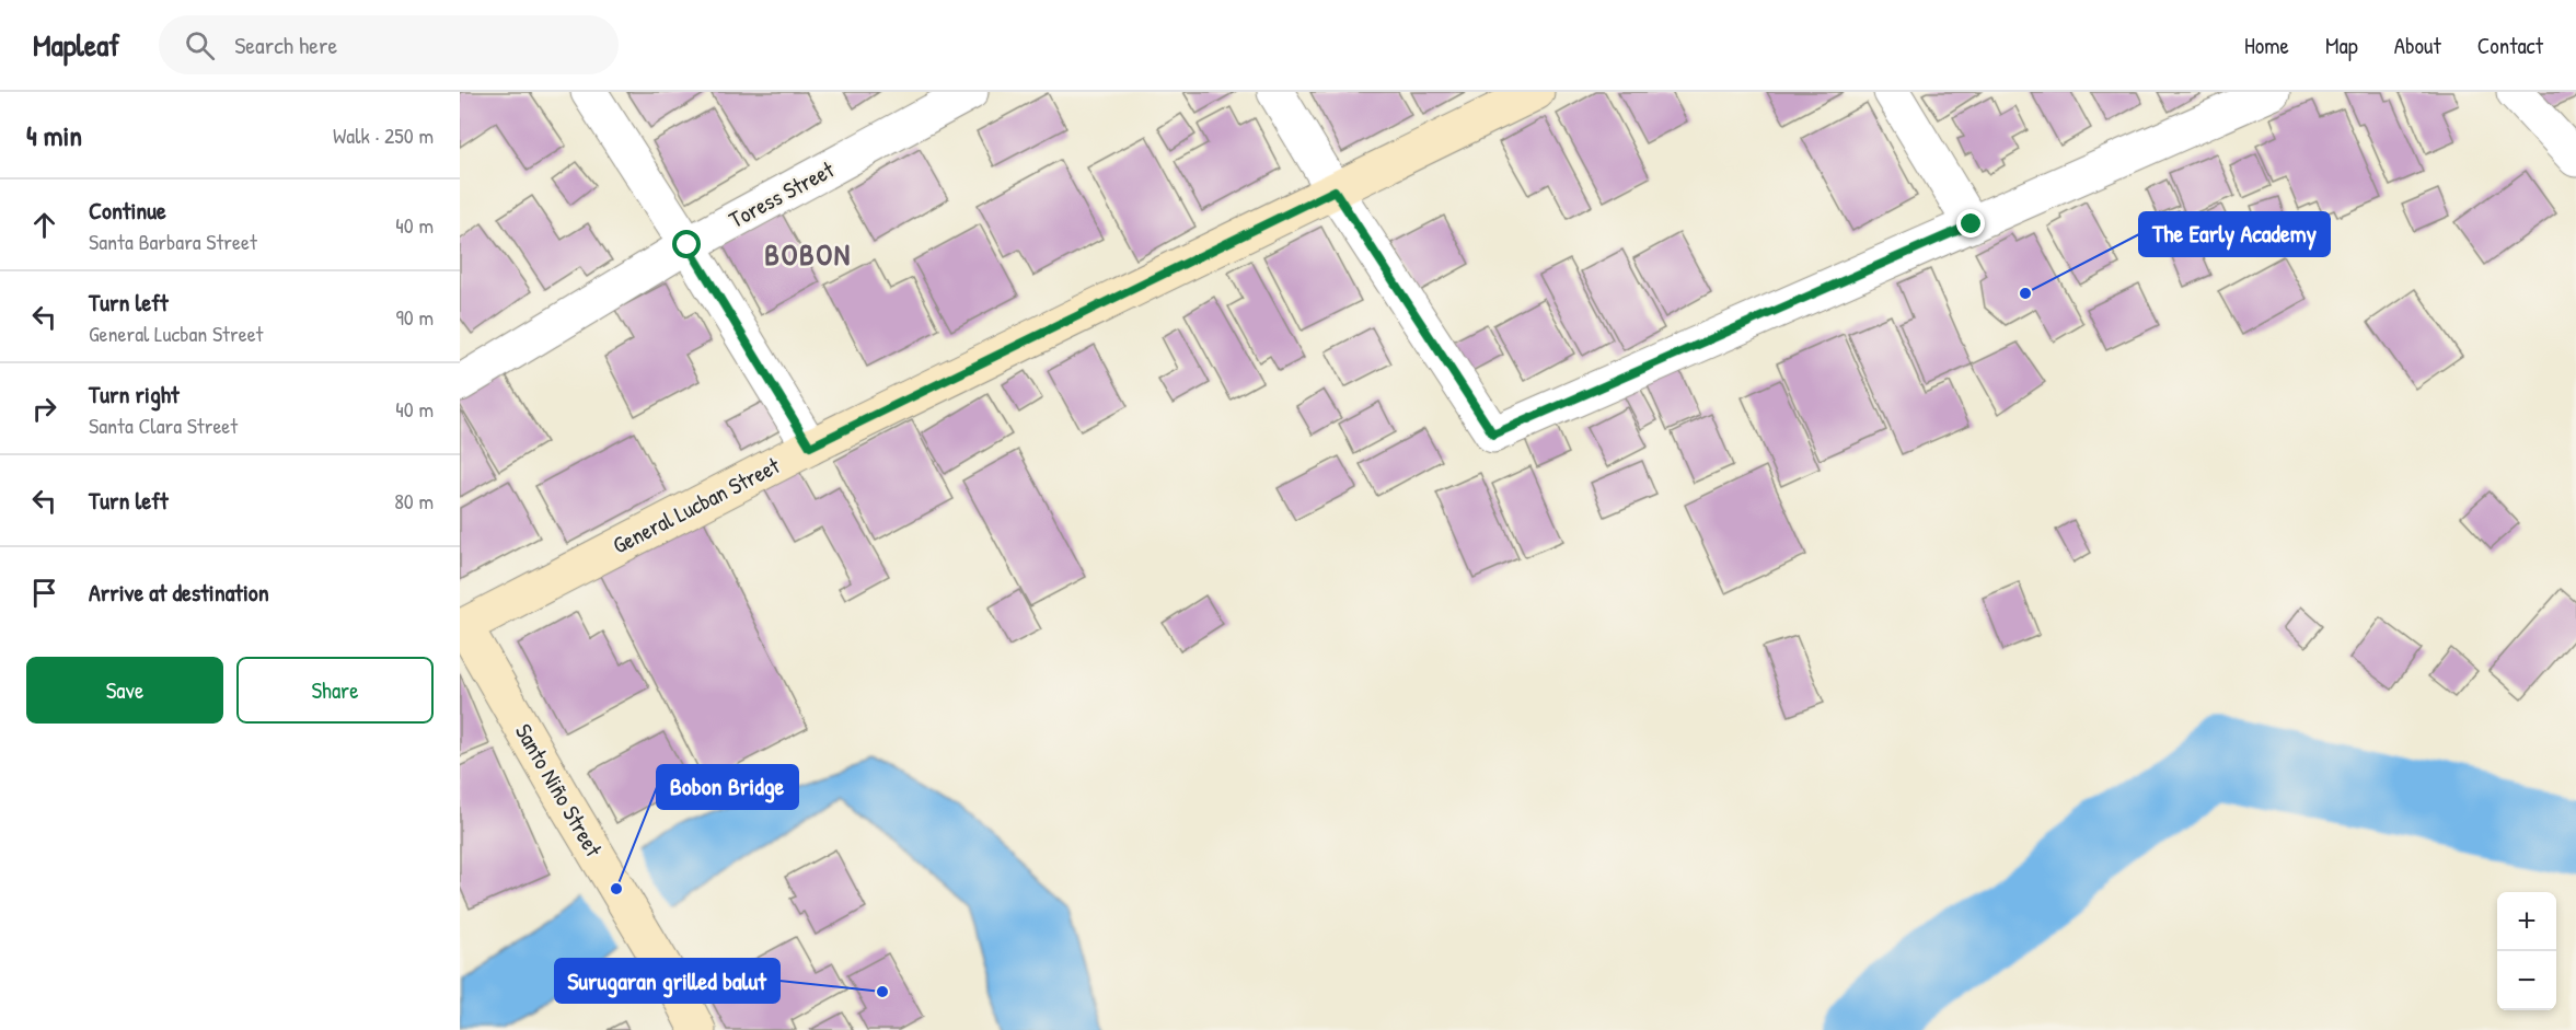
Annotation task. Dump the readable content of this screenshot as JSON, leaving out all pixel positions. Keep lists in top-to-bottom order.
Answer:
{
  "streets": {
    "street": ["Toress Street", "General Lucban Street", "Santo Niño Street"]
  },
  "crossings": [
    ["General Lucban Street", "Santo Niño Street"]
  ],
  "districts": ["BOBON"],
  "places": ["The Early Academy", "Bobon Bridge", "Surugaran grilled balut"],
  "page": {
    "header": "Mapleaf",
    "search": "Search here",
    "nav": [
      "Home",
      "Map",
      "About",
      "Contact"
    ],
    "heading": ["4 min", "Walk · 250 m"],
    "list": [
      ["Continue", "Santa Barbara Street", "40 m"],
      ["Turn left", "General Lucban Street", "90 m"],
      ["Turn right", "Santa Clara Street", "40 m"],
      ["Turn left", "80 m"],
      "Arrive at destination"
    ],
    "buttons": ["Save", "Share"],
    "map_buttons": ["+", "−"]
  }
}
